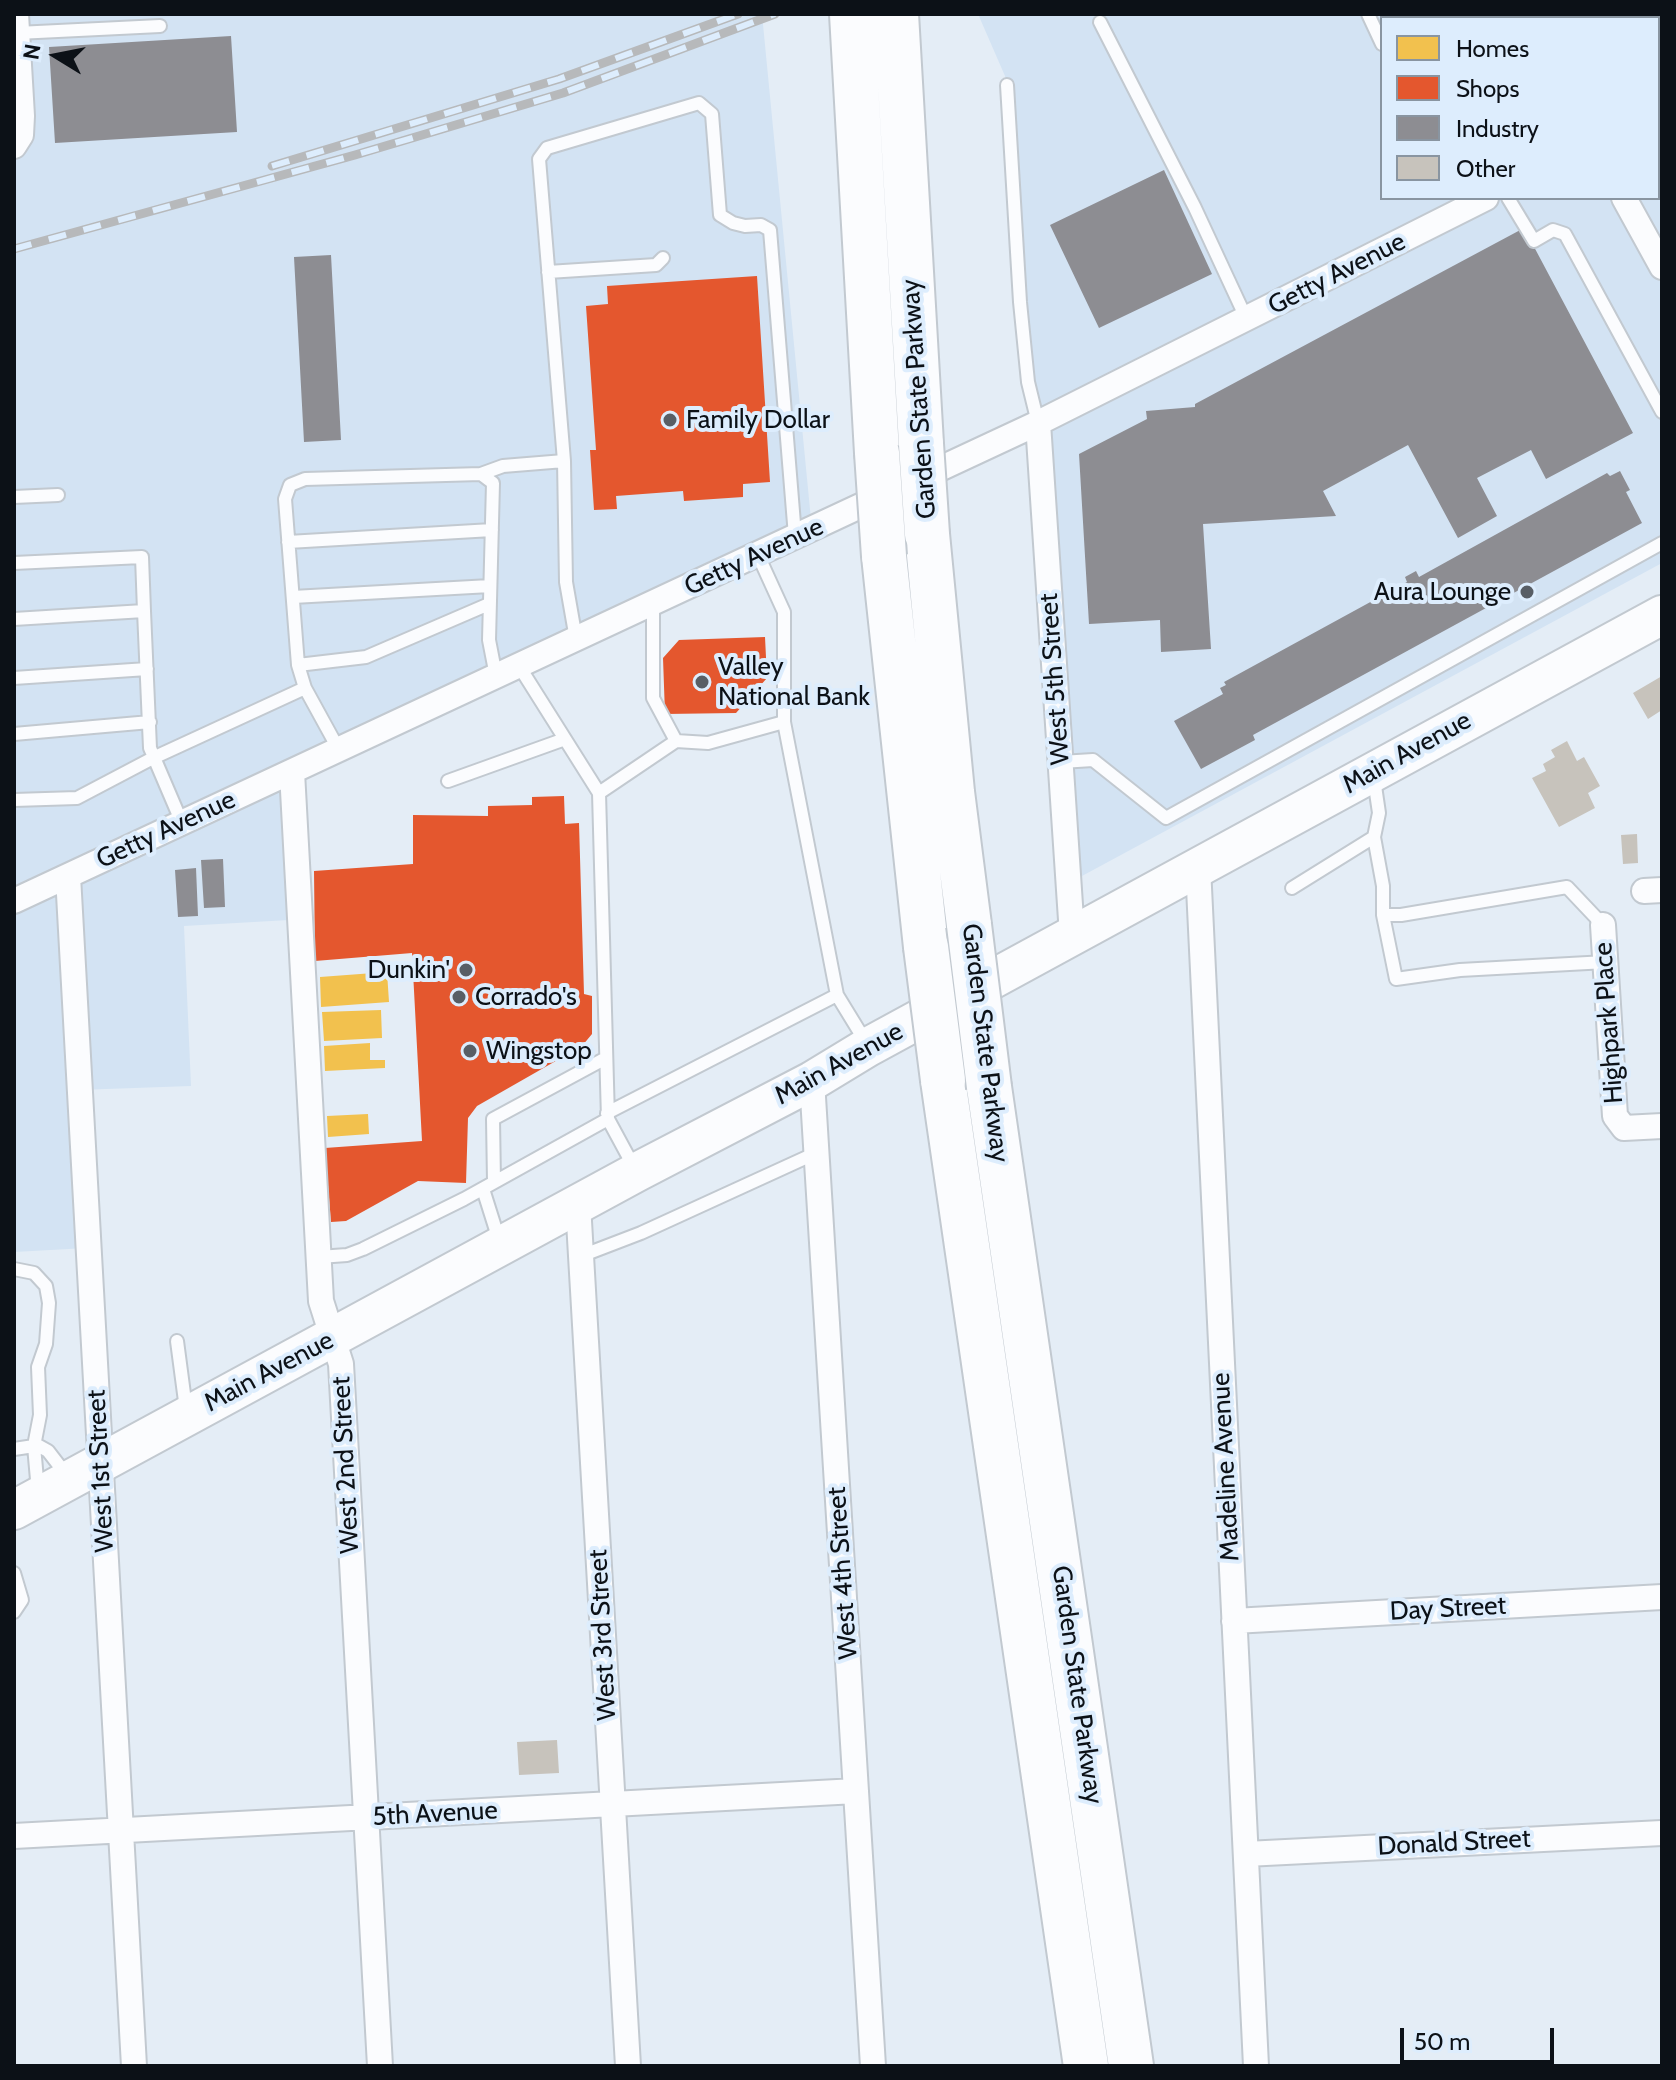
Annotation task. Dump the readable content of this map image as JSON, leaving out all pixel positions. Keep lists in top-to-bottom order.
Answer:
{
  "streets": {
    "highway": ["Garden State Parkway"],
    "main road": ["Main Avenue"],
    "street": [
      "Getty Avenue",
      "West 5th Street",
      "Highpark Place",
      "West 2nd Street",
      "Madeline Avenue",
      "West 1st Street",
      "West 4th Street",
      "Day Street",
      "West 3rd Street",
      "5th Avenue",
      "Donald Street"
    ]
  },
  "crossings": [
    ["Getty Avenue", "West 5th Street"],
    ["Getty Avenue", "West 2nd Street"],
    ["Getty Avenue", "West 1st Street"],
    ["West 5th Street", "Main Avenue"],
    ["Main Avenue", "West 2nd Street"],
    ["Main Avenue", "Madeline Avenue"],
    ["Main Avenue", "West 1st Street"],
    ["Main Avenue", "West 4th Street"],
    ["Main Avenue", "West 3rd Street"],
    ["West 2nd Street", "5th Avenue"],
    ["Madeline Avenue", "Day Street"],
    ["Madeline Avenue", "Donald Street"],
    ["West 1st Street", "5th Avenue"],
    ["West 4th Street", "5th Avenue"],
    ["West 3rd Street", "5th Avenue"]
  ],
  "places": [
    "Family Dollar",
    "Aura Lounge",
    "Valley National Bank",
    "Dunkin'",
    "Corrado's",
    "Wingstop"
  ],
  "legend": [
    "Homes",
    "Shops",
    "Industry",
    "Other"
  ],
  "scale_bar": "50 m",
  "north": "left"
}
